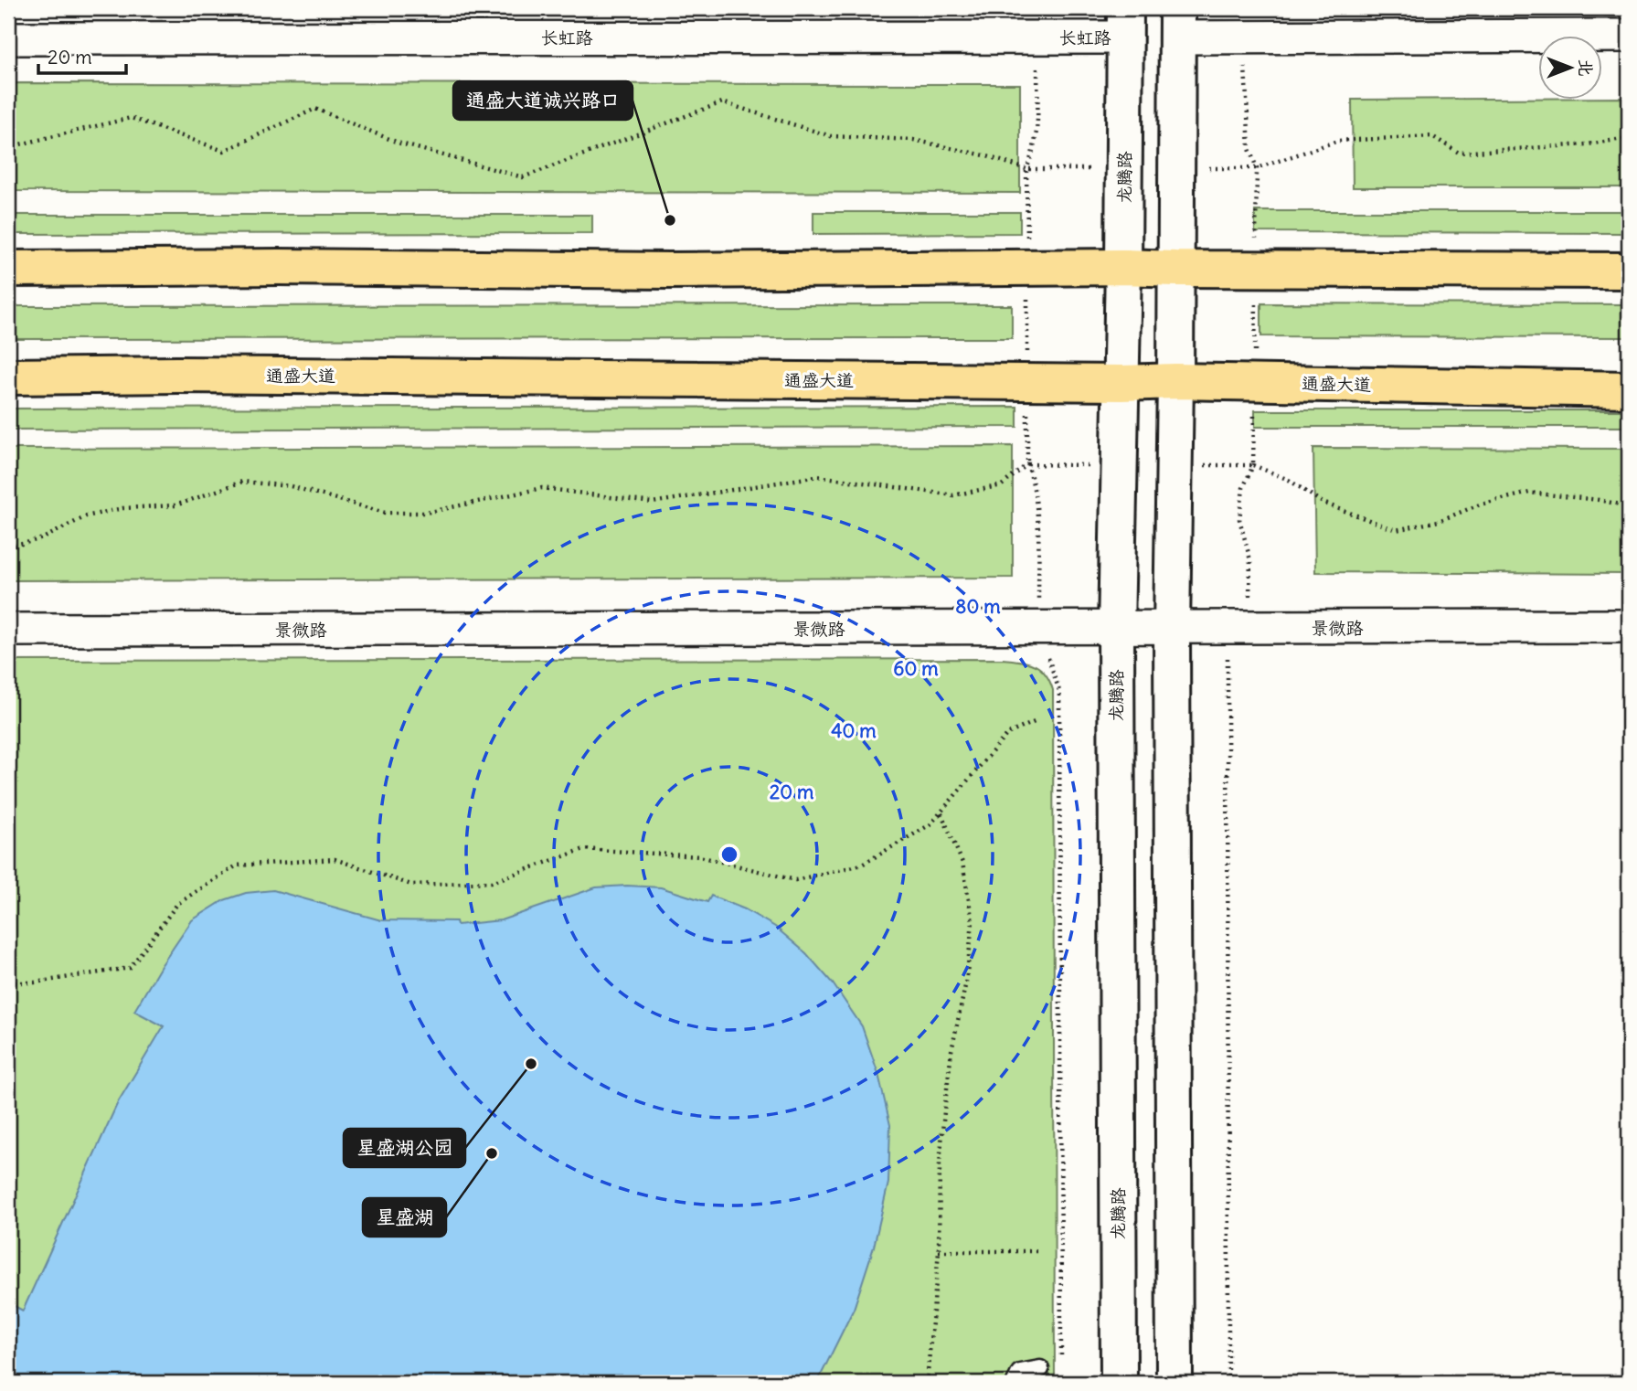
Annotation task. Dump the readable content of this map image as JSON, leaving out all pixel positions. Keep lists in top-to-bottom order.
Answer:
{
  "streets": {
    "main road": ["龙腾路", "通盛大道"],
    "street": ["长虹路", "景微路"]
  },
  "crossings": [
    ["长虹路", "龙腾路"],
    ["龙腾路", "通盛大道"],
    ["龙腾路", "景微路"]
  ],
  "places": ["通盛大道诚兴路口", "星盛湖公园", "星盛湖"],
  "scale_bar": "20 m",
  "north": "right",
  "rings": [
    "80 m",
    "60 m",
    "40 m",
    "20 m"
  ]
}
